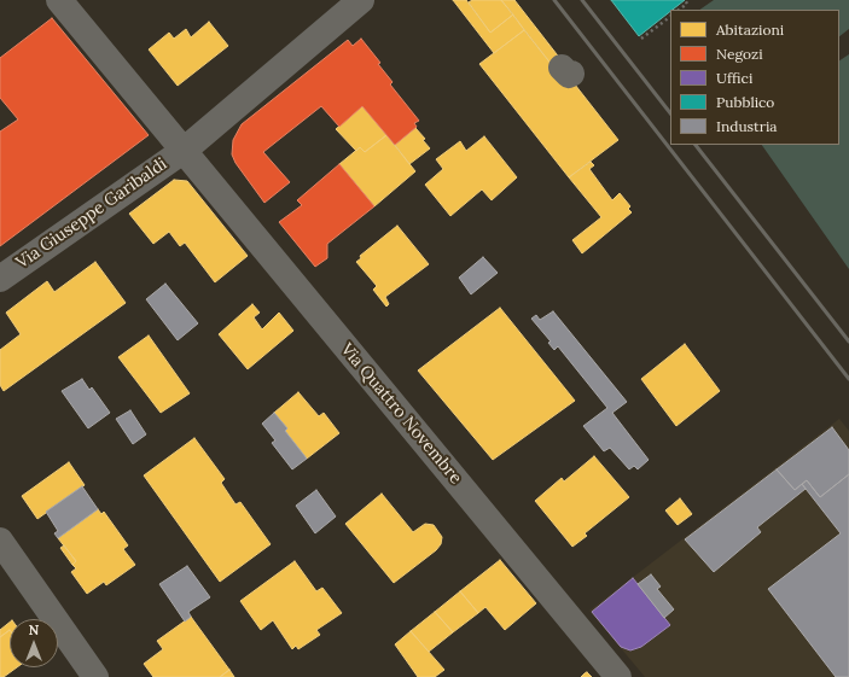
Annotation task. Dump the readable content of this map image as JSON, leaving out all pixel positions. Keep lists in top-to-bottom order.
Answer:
{
  "streets": {
    "street": ["Via Giuseppe Garibaldi", "Via Quattro Novembre"]
  },
  "crossings": [
    ["Via Giuseppe Garibaldi", "Via Quattro Novembre"]
  ],
  "legend": [
    "Abitazioni",
    "Negozi",
    "Uffici",
    "Pubblico",
    "Industria"
  ],
  "north": "top"
}
